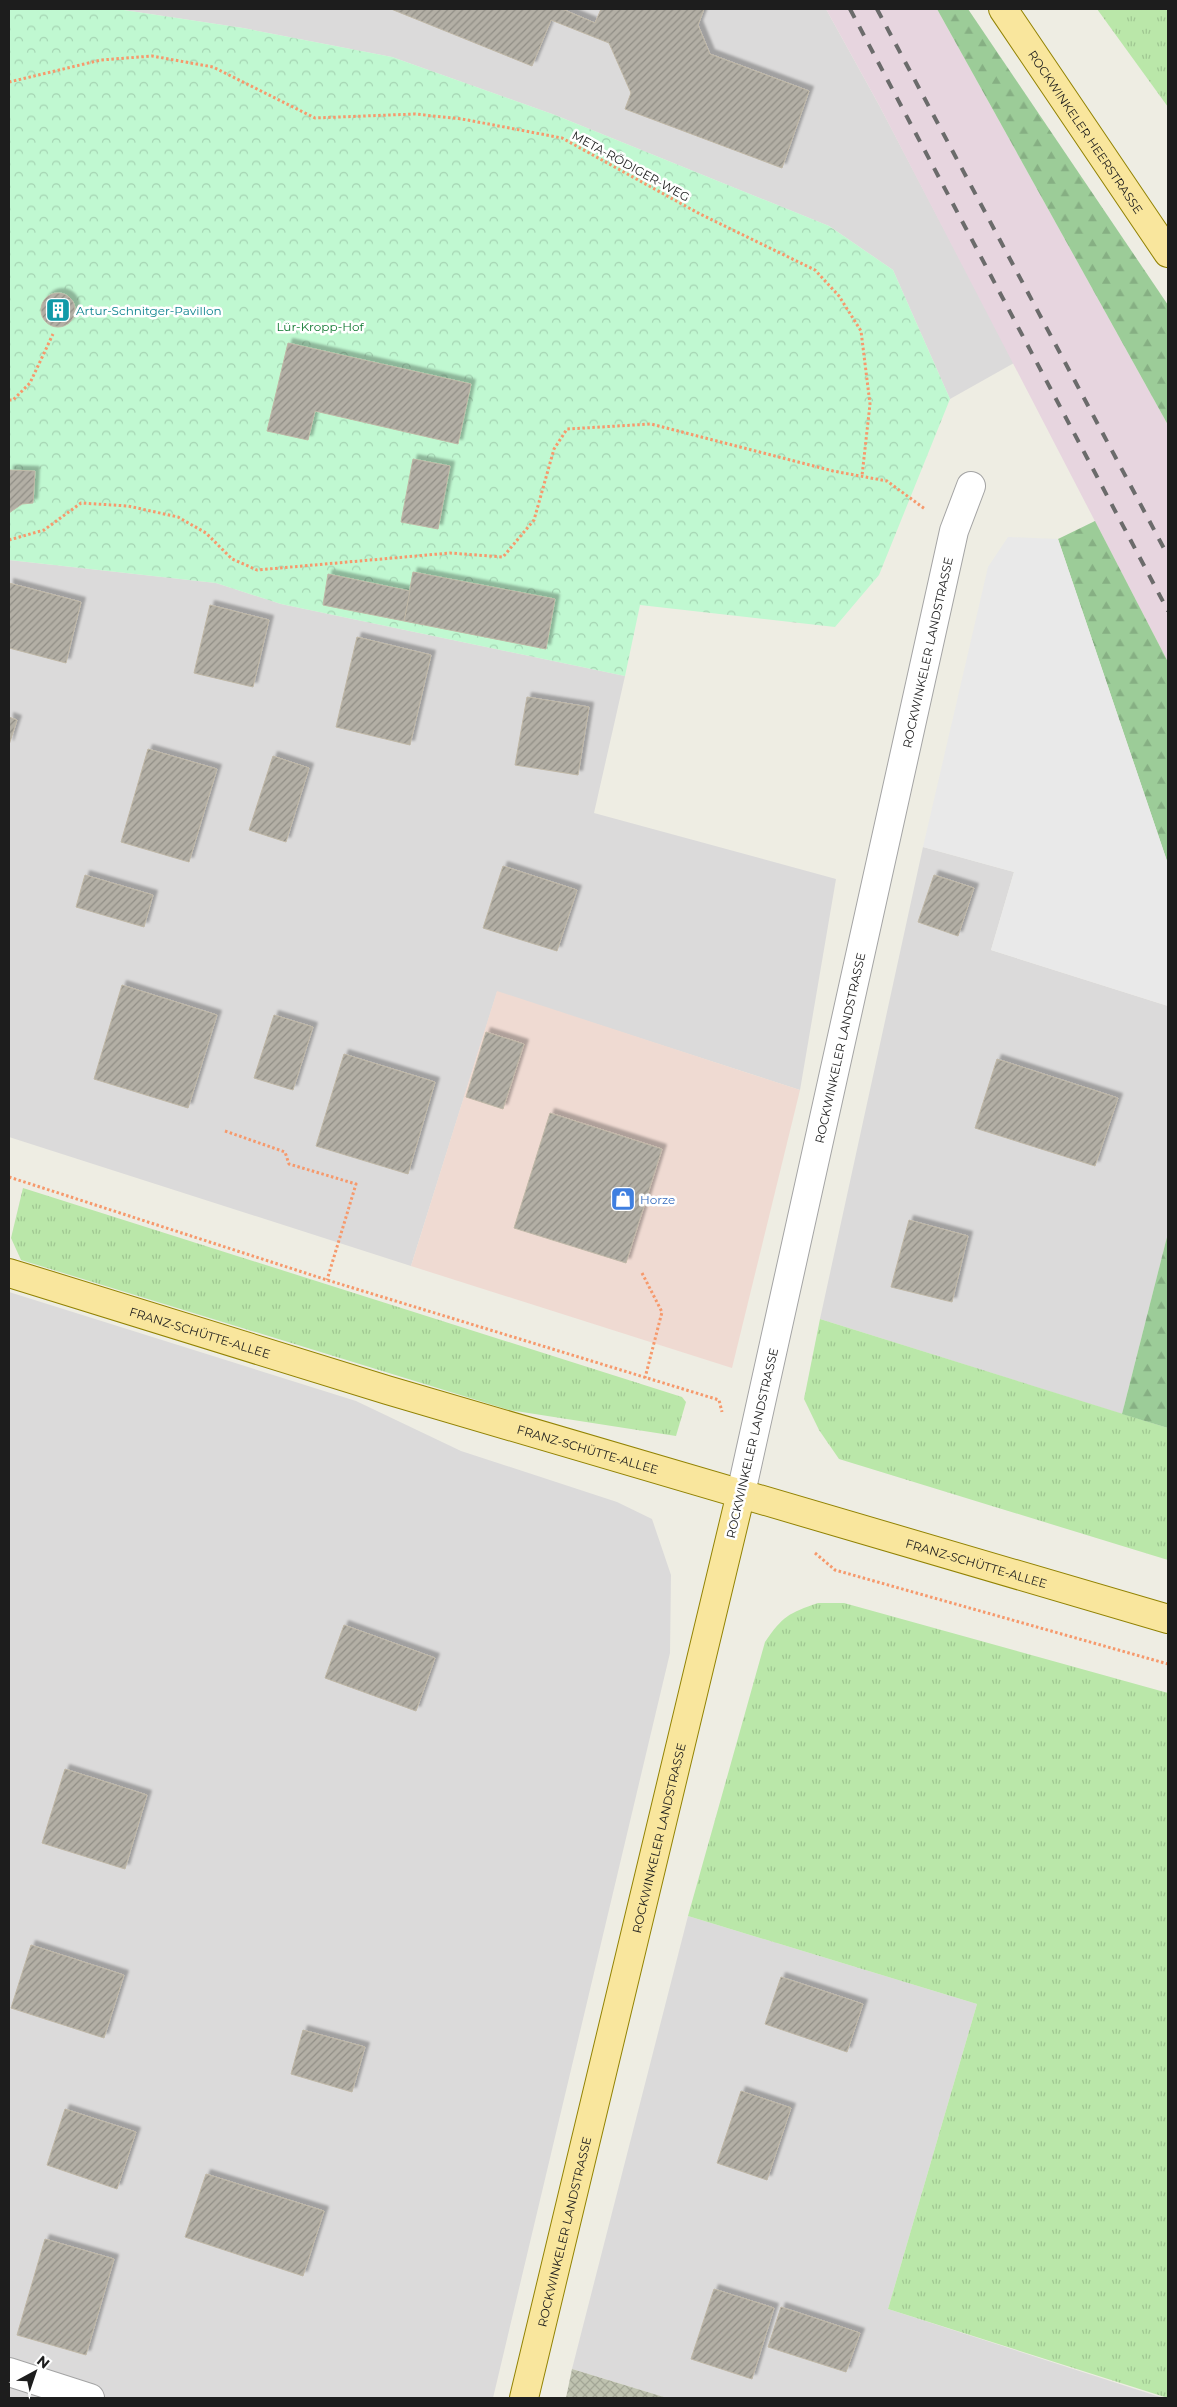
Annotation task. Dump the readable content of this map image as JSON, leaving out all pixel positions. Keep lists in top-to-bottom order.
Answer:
{
  "streets": {
    "main road": ["ROCKWINKELER HEERSTRASSE", "ROCKWINKELER LANDSTRASSE", "FRANZ-SCHÜTTE-ALLEE"],
    "path": ["META-RÖDIGER-WEG"]
  },
  "crossings": [
    ["ROCKWINKELER LANDSTRASSE", "FRANZ-SCHÜTTE-ALLEE"]
  ],
  "parks": ["Lür-Kropp-Hof"],
  "places": {
    "building": ["Artur-Schnitger-Pavillon"],
    "shop": ["Horze"]
  },
  "north": "top right"
}
